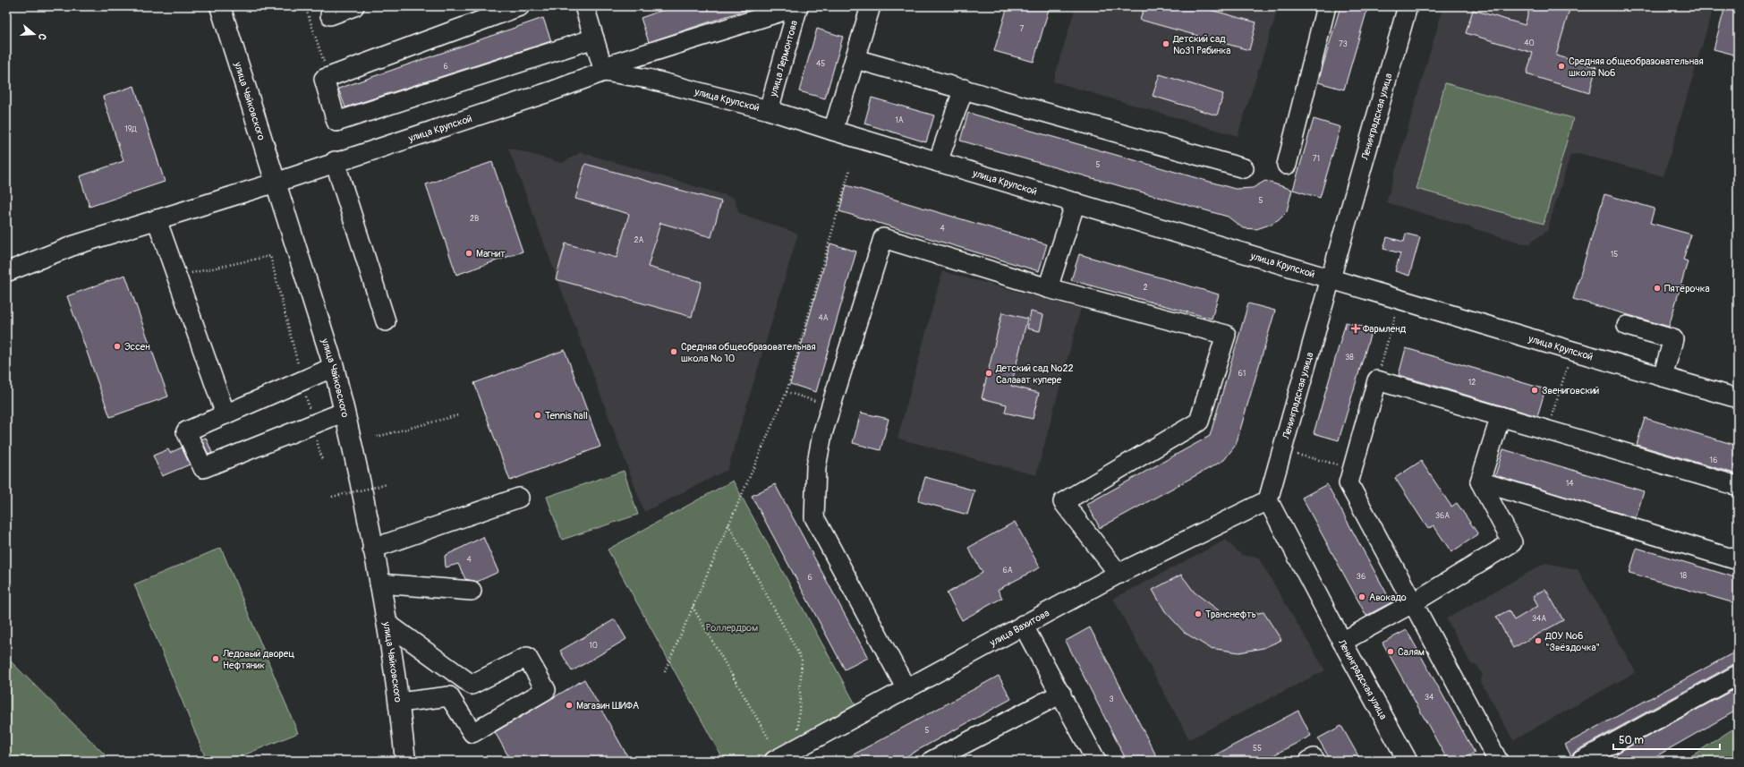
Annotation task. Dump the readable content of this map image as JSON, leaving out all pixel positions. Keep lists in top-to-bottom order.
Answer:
{
  "streets": {
    "main road": ["улица Чайковского"],
    "street": [
      "улица Лермонтова",
      "улица Крупской",
      "Ленинградская улица",
      "улица Вахитова"
    ]
  },
  "crossings": [
    ["улица Лермонтова", "улица Крупской"],
    ["улица Крупской", "улица Чайковского"],
    ["улица Крупской", "Ленинградская улица"],
    ["Ленинградская улица", "улица Вахитова"]
  ],
  "parks": ["Роллердром"],
  "places": {
    "other": [
      "Детский сад №31 Рябинка",
      "Средняя общеобразовательная школа №6",
      "Магнит",
      "Пятёрочка",
      "Эссен",
      "Средняя общеобразовательная школа № 10",
      "Детский сад №22 Салават купере",
      "Звениговский",
      "Tennis hall",
      "Авокадо",
      "Транснефть",
      "ДОУ №6 \"Звёздочка\"",
      "Салям",
      "Ледовый дворец Нефтяник",
      "Магазин ШИФА"
    ],
    "health": ["Фармленд"]
  },
  "house_numbers": [
    "7",
    "40",
    "73",
    "45",
    "6",
    "1А",
    "19Д",
    "71",
    "5",
    "5",
    "2В",
    "4",
    "2А",
    "15",
    "2",
    "4А",
    "38",
    "61",
    "12",
    "16",
    "14",
    "36А",
    "4",
    "6А",
    "18",
    "36",
    "6",
    "34А",
    "10",
    "34",
    "3",
    "5",
    "55"
  ],
  "scale_bar": "50 m",
  "north": "right"
}
